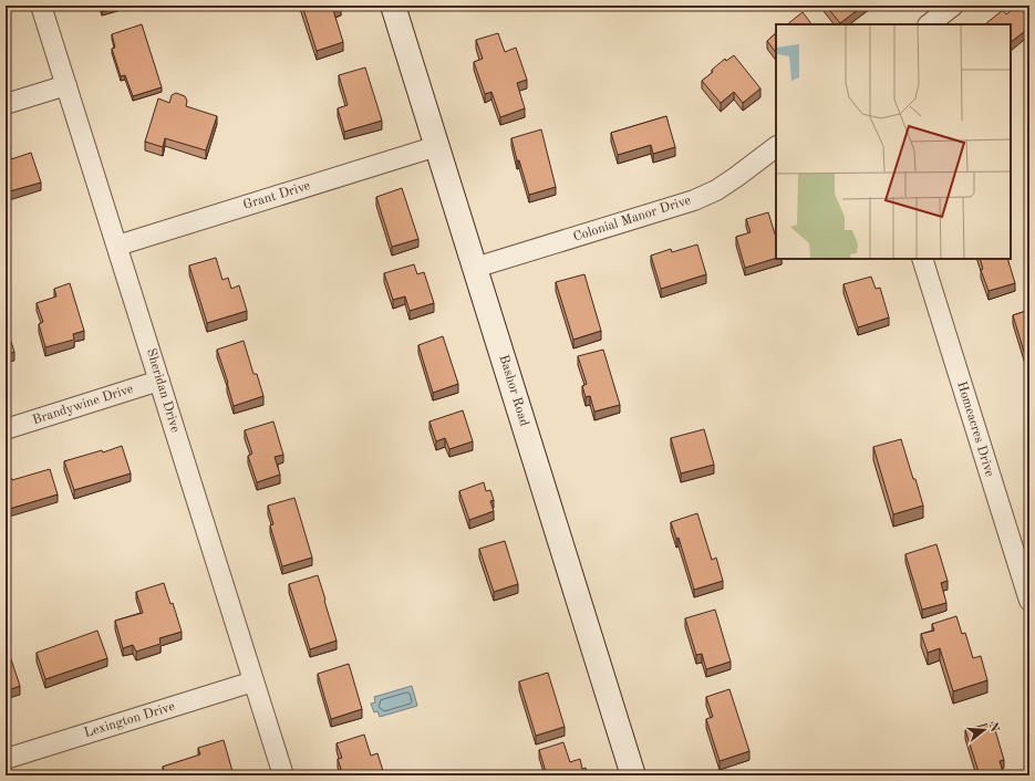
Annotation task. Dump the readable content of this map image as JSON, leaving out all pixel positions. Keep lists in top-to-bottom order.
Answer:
{
  "streets": {
    "street": [
      "Grant Drive",
      "Colonial Manor Drive",
      "Sheridan Drive",
      "Bashor Road",
      "Brandywine Drive",
      "Homeacres Drive",
      "Lexington Drive"
    ]
  },
  "crossings": [
    ["Grant Drive", "Sheridan Drive"],
    ["Grant Drive", "Bashor Road"],
    ["Colonial Manor Drive", "Bashor Road"],
    ["Sheridan Drive", "Brandywine Drive"],
    ["Sheridan Drive", "Lexington Drive"]
  ],
  "north": "right"
}
